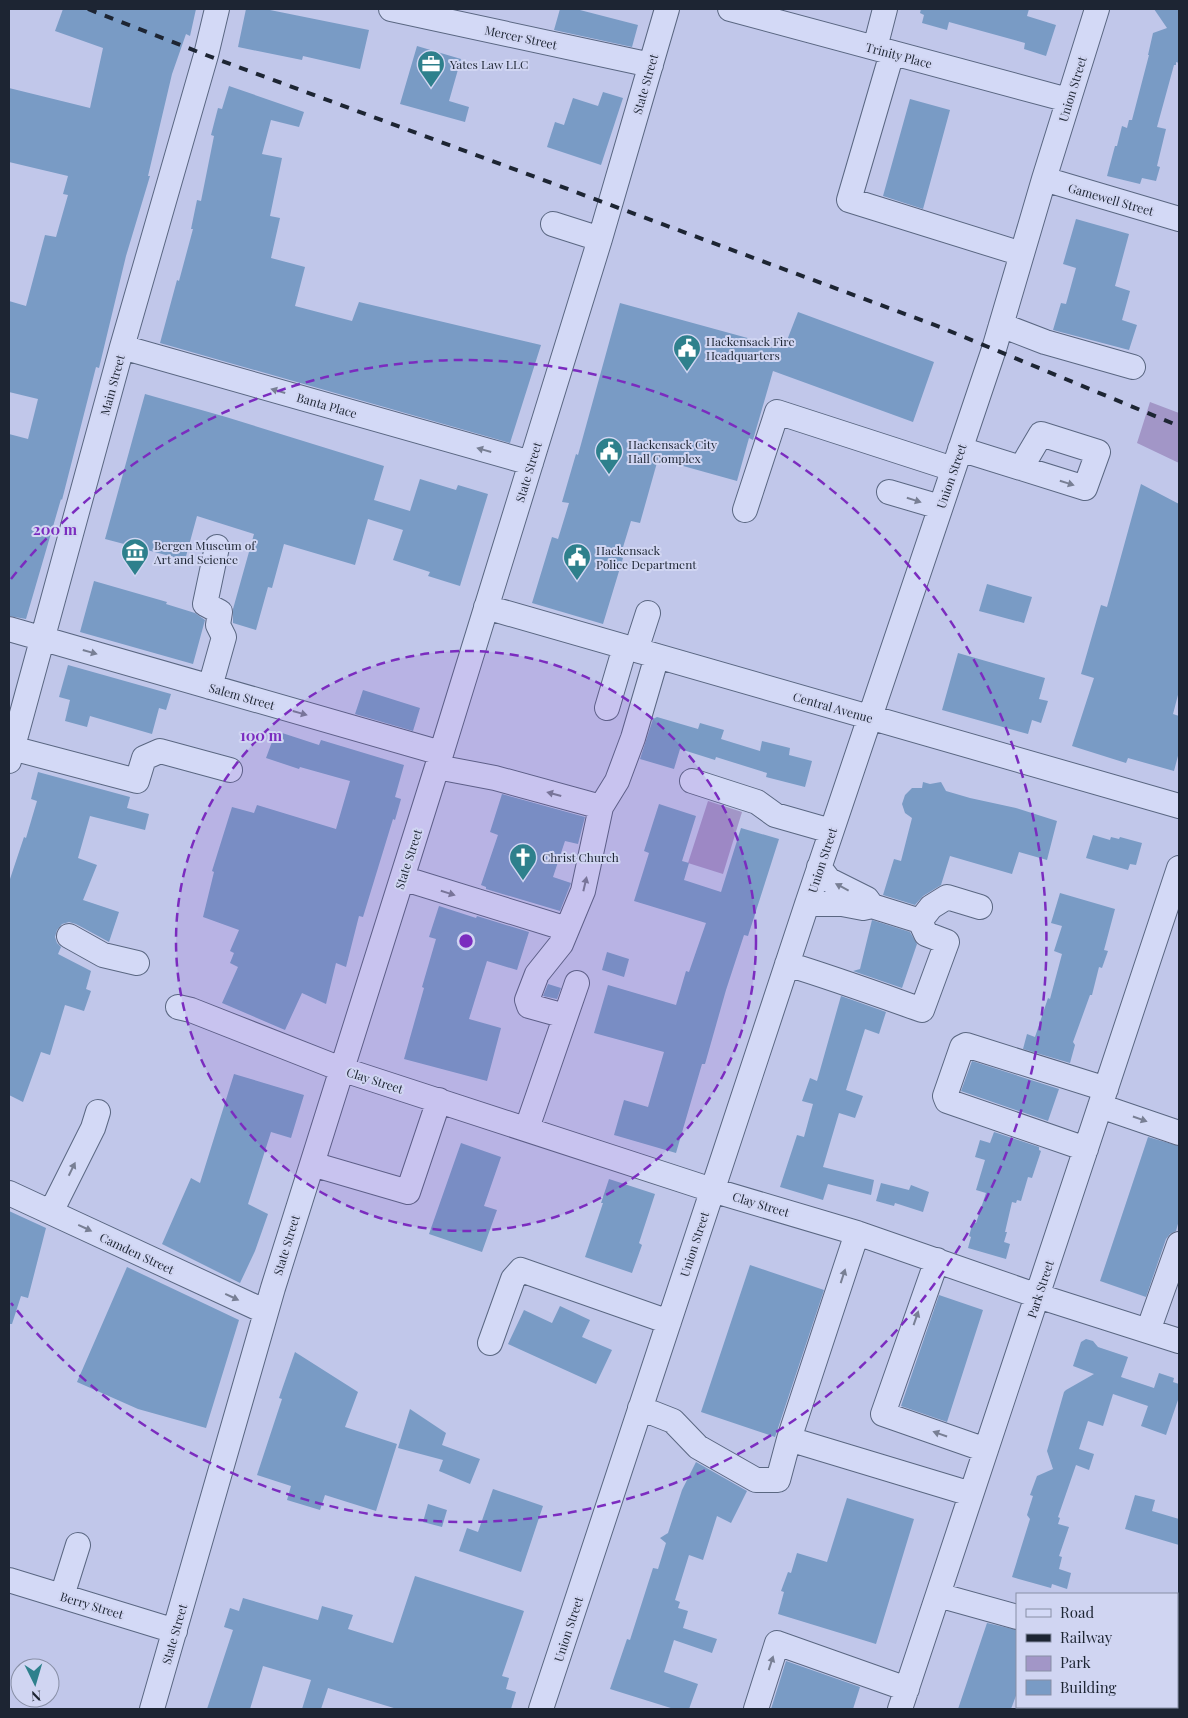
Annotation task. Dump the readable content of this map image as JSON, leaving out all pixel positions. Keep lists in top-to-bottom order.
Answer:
{
  "streets": {
    "street": [
      "Mercer Street",
      "Trinity Place",
      "State Street",
      "Union Street",
      "Gamewell Street",
      "Main Street",
      "Banta Place",
      "Salem Street",
      "Central Avenue",
      "Clay Street",
      "Camden Street",
      "Park Street",
      "Berry Street"
    ]
  },
  "crossings": [
    ["Mercer Street", "State Street"],
    ["Trinity Place", "Union Street"],
    ["State Street", "Banta Place"],
    ["State Street", "Salem Street"],
    ["State Street", "Central Avenue"],
    ["State Street", "Clay Street"],
    ["State Street", "Camden Street"],
    ["State Street", "Berry Street"],
    ["Union Street", "Gamewell Street"],
    ["Union Street", "Central Avenue"],
    ["Union Street", "Clay Street"],
    ["Main Street", "Banta Place"],
    ["Main Street", "Salem Street"],
    ["Clay Street", "Park Street"]
  ],
  "one_way": ["Banta Place", "Camden Street"],
  "places": {
    "office": ["Yates Law LLC"],
    "public building": ["Hackensack Fire Headquarters", "Hackensack City Hall Complex", "Hackensack Police Department"],
    "museum": ["Bergen Museum of Art and Science"],
    "church": ["Christ Church"]
  },
  "legend": [
    "Road",
    "Railway",
    "Park",
    "Building"
  ],
  "north": "bottom",
  "rings": ["200 m", "100 m"]
}
